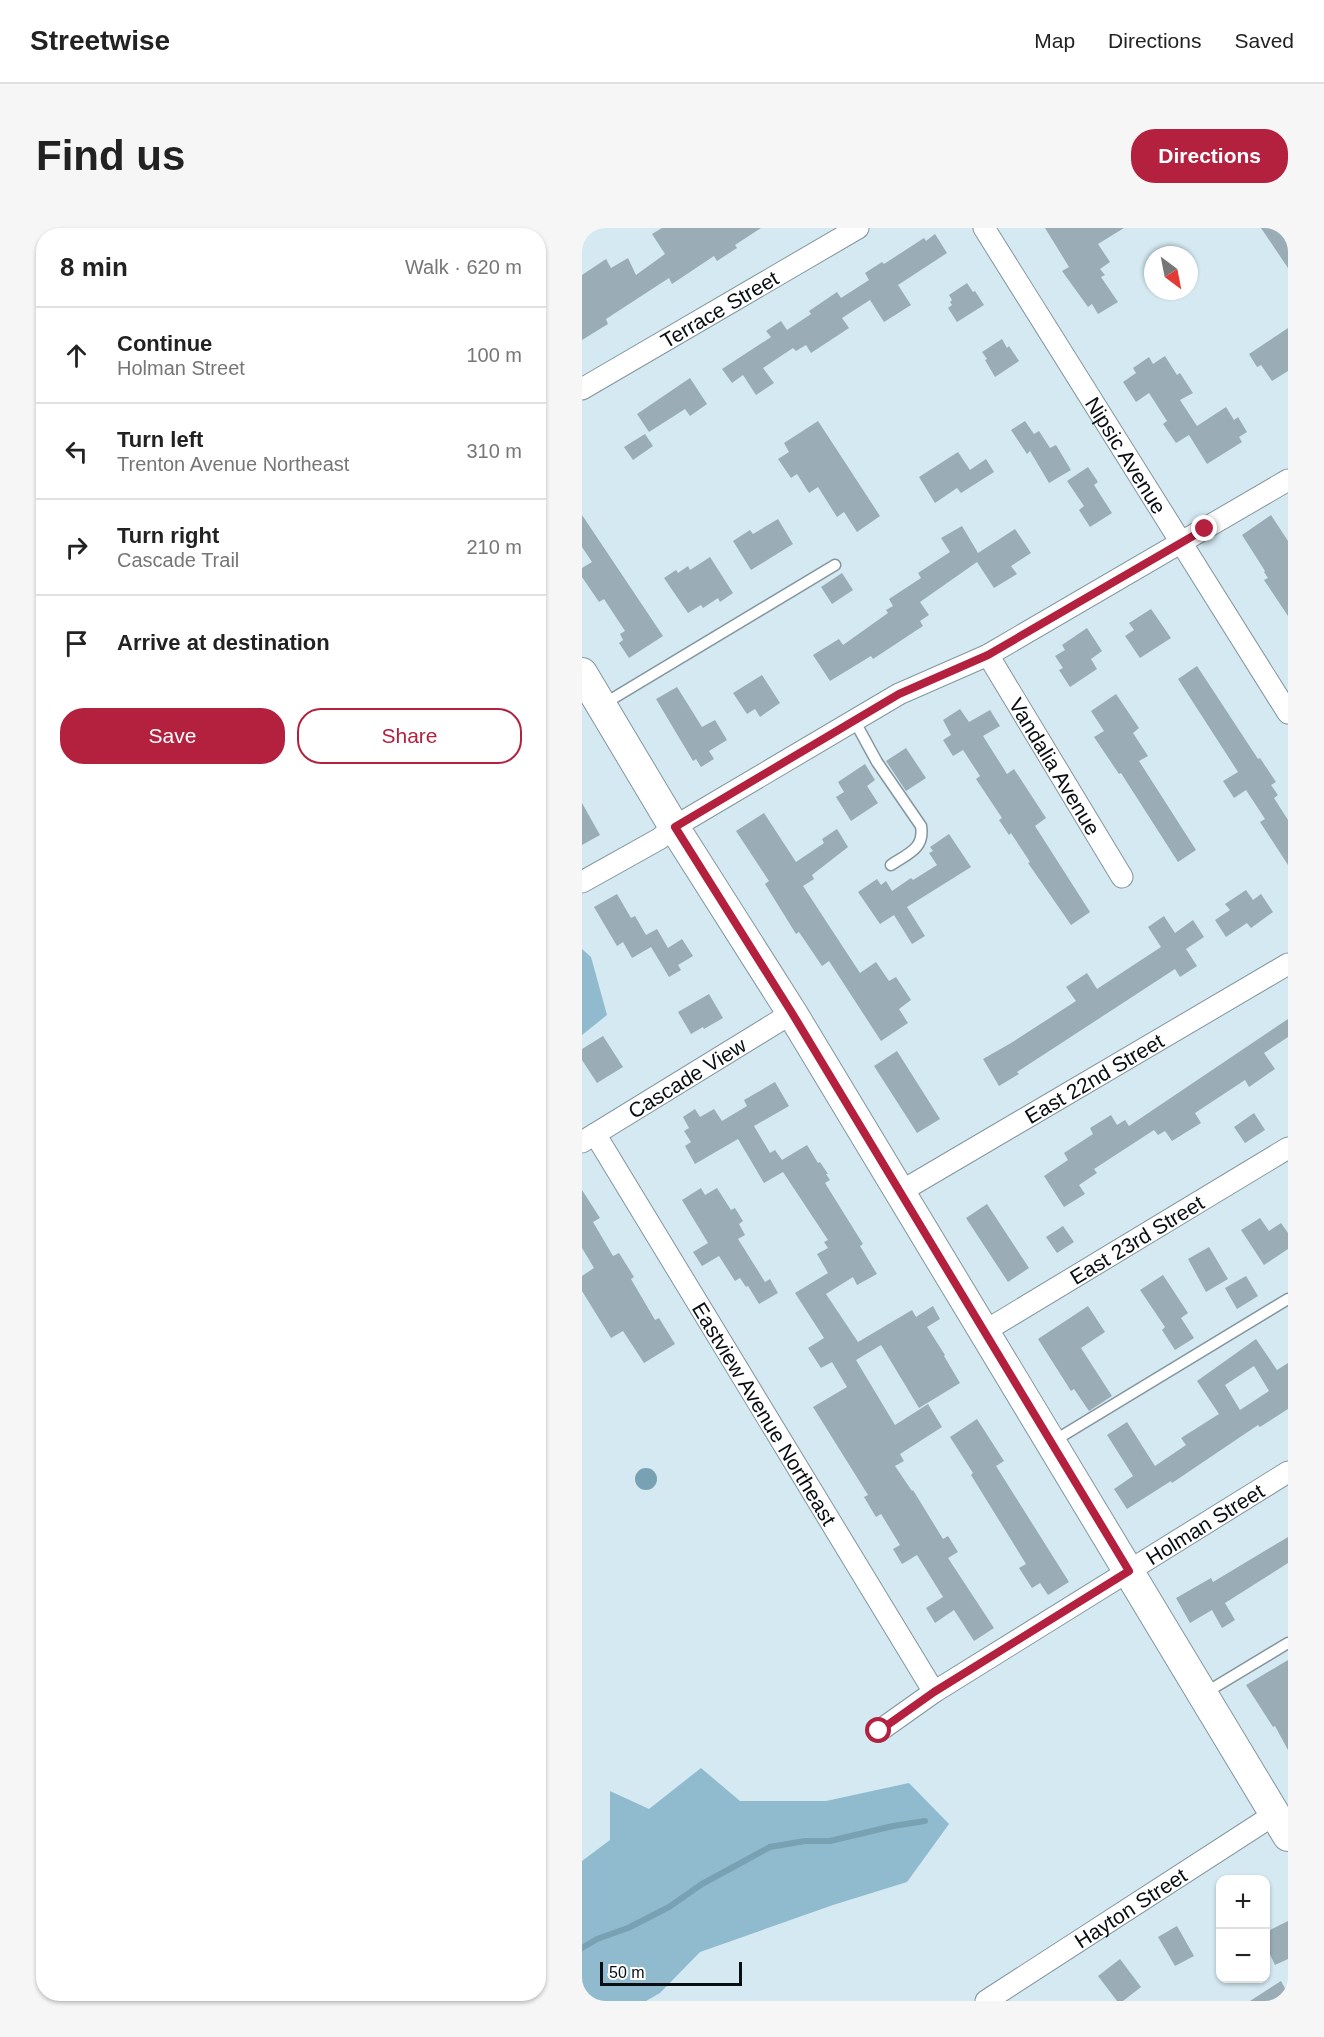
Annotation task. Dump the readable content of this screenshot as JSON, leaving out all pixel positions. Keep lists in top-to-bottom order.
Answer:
{
  "streets": {
    "street": [
      "Terrace Street",
      "Nipsic Avenue",
      "Vandalia Avenue",
      "Cascade View",
      "East 22nd Street",
      "East 23rd Street",
      "Eastview Avenue Northeast",
      "Holman Street",
      "Hayton Street"
    ]
  },
  "crossings": [
    ["Cascade View", "Eastview Avenue Northeast"],
    ["Eastview Avenue Northeast", "Holman Street"]
  ],
  "scale_bar": "50 m",
  "north": "bottom right",
  "page": {
    "header": "Streetwise",
    "nav": ["Map", "Directions", "Saved"],
    "buttons": [
      "Directions",
      ["Save", "Share"]
    ],
    "title": "Find us",
    "heading": ["8 min", "Walk · 620 m"],
    "list": [
      ["Continue", "Holman Street", "100 m"],
      ["Turn left", "Trenton Avenue Northeast", "310 m"],
      ["Turn right", "Cascade Trail", "210 m"],
      "Arrive at destination"
    ],
    "map_buttons": ["+", "−"],
    "scale": "50 m"
  }
}
